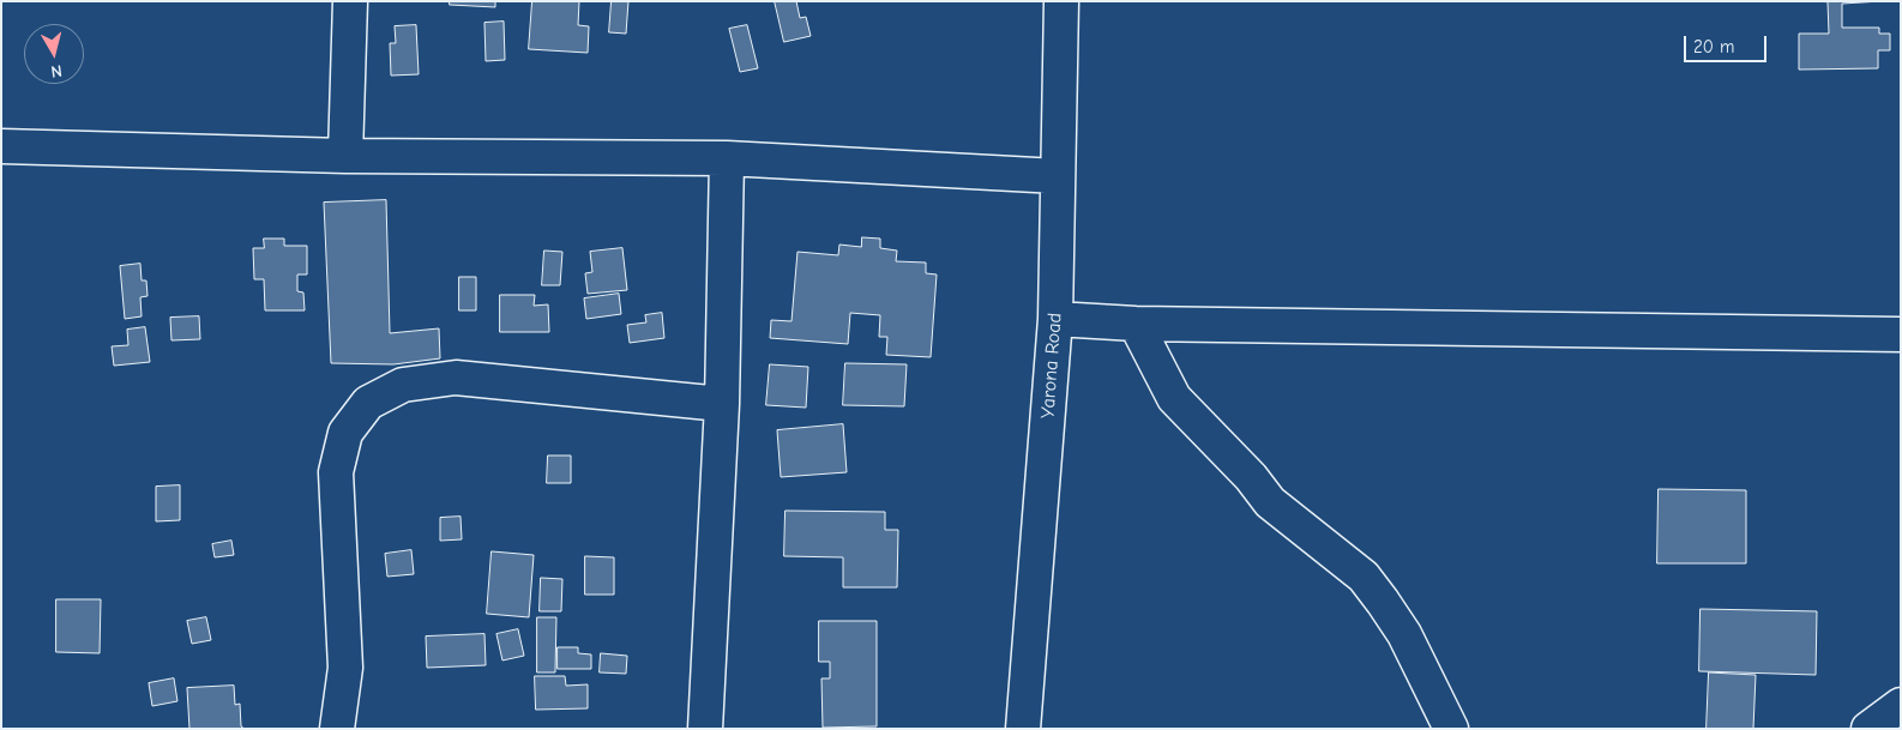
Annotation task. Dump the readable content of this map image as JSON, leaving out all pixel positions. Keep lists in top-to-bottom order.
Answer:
{
  "streets": {
    "street": ["Yarona Road"]
  },
  "scale_bar": "20 m",
  "north": "bottom"
}
